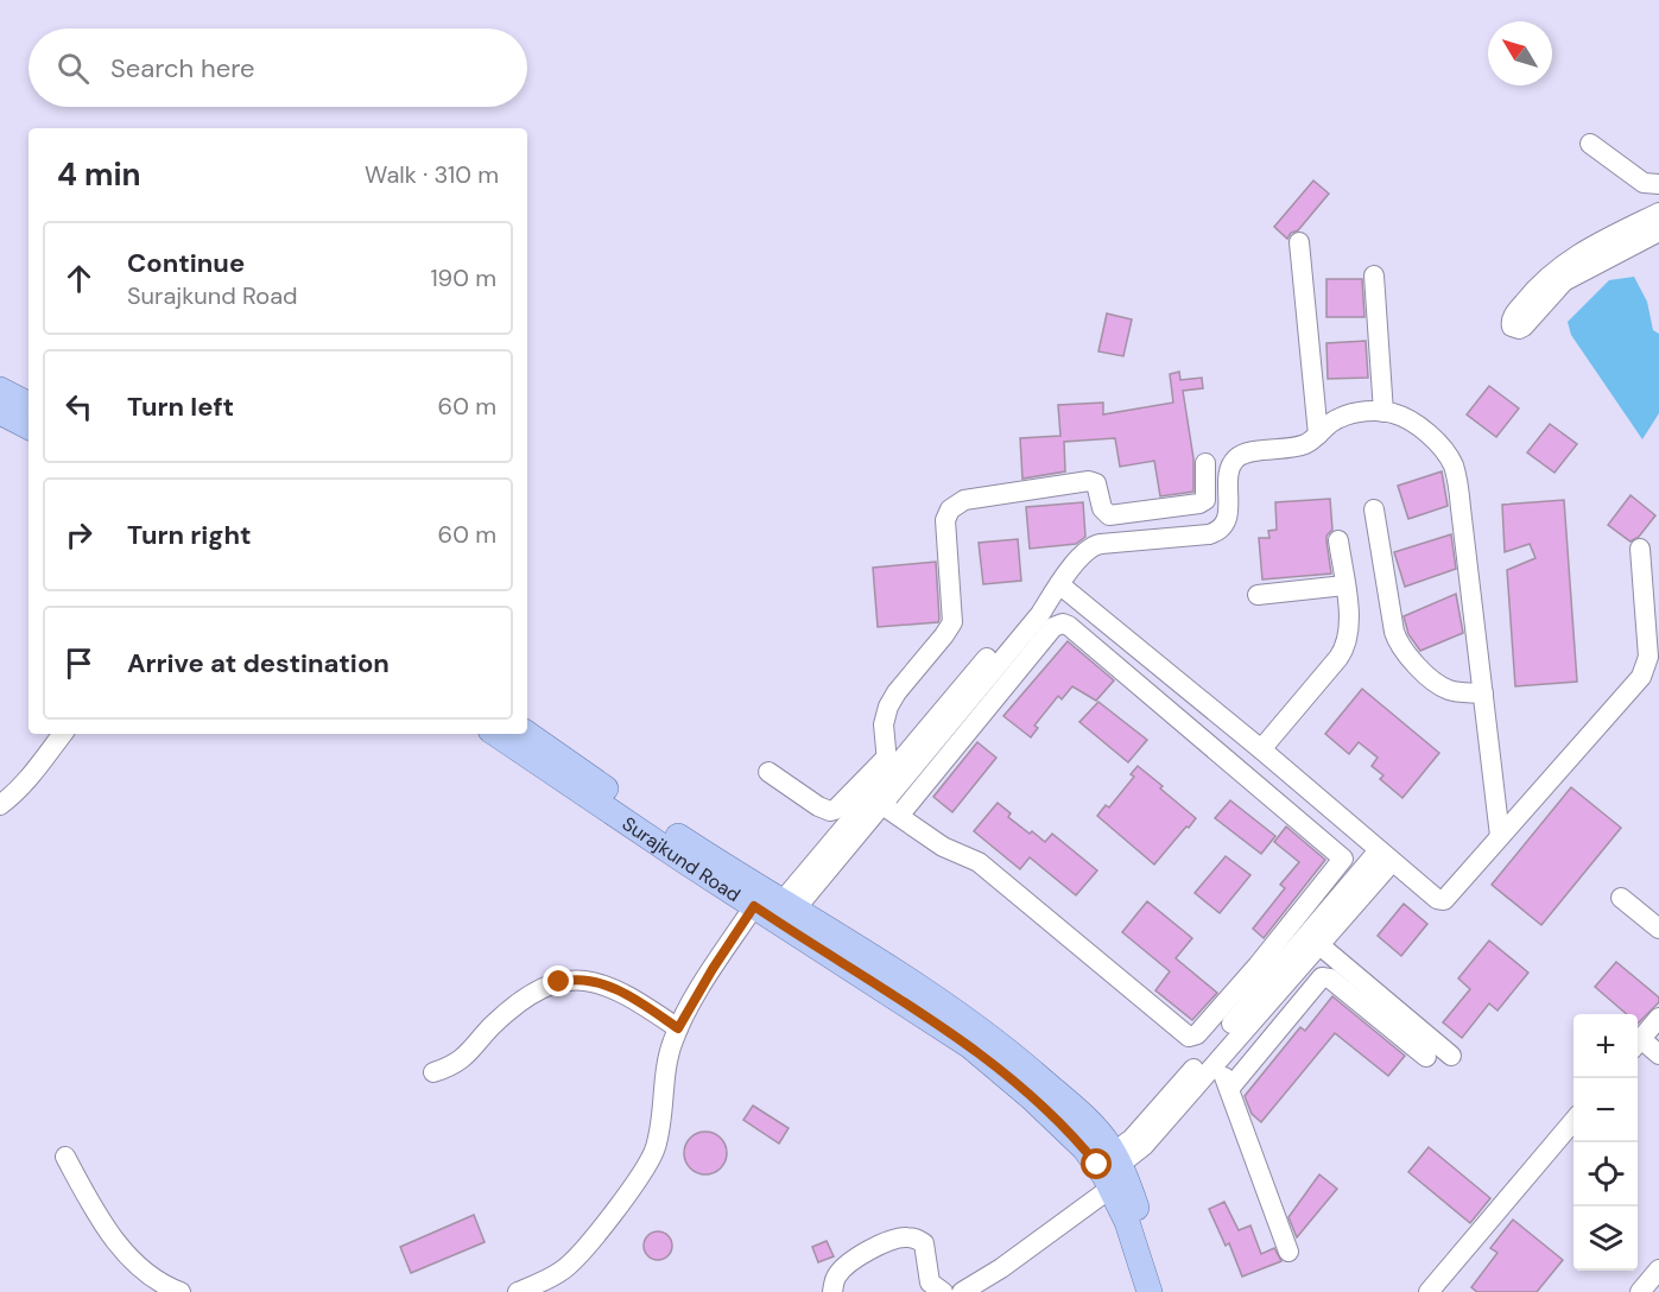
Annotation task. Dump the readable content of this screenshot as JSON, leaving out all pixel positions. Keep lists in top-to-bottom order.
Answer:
{
  "streets": {
    "main road": ["Surajkund Road"]
  },
  "north": "top left",
  "page": {
    "search": "Search here",
    "heading": ["4 min", "Walk · 310 m"],
    "list": [
      ["Continue", "Surajkund Road", "190 m"],
      ["Turn left", "60 m"],
      ["Turn right", "60 m"],
      "Arrive at destination"
    ],
    "map_buttons": ["+", "−"]
  }
}
